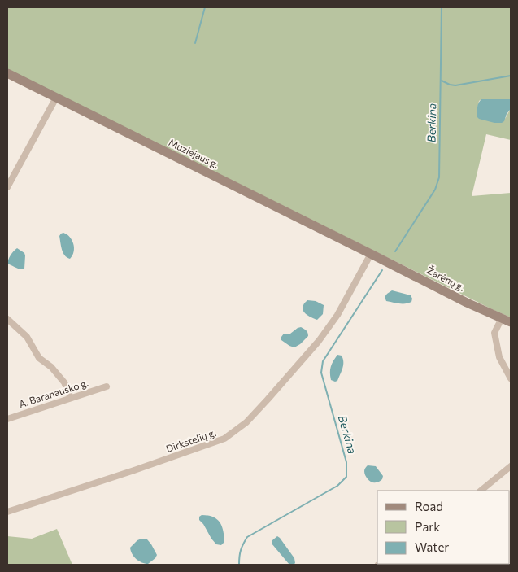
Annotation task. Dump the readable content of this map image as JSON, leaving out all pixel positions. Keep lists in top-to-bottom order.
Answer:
{
  "streets": {
    "main road": ["Muziejaus g.", "Žarėnų g."],
    "street": ["A. Baranausko g.", "Dirkstelių g."]
  },
  "crossings": [
    ["Muziejaus g.", "Žarėnų g."],
    ["Muziejaus g.", "Dirkstelių g."],
    ["Žarėnų g.", "Dirkstelių g."]
  ],
  "water": ["Berkina"],
  "legend": ["Road", "Park", "Water"]
}
